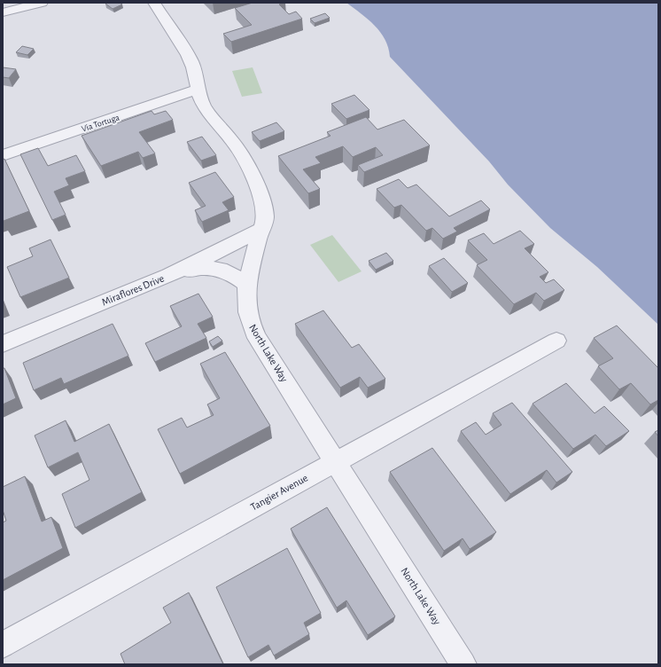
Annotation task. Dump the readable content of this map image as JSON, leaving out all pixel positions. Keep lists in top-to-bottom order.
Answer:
{
  "streets": {
    "street": [
      "Via Tortuga",
      "Miraflores Drive",
      "North Lake Way",
      "Tangier Avenue"
    ]
  },
  "crossings": [
    ["Via Tortuga", "North Lake Way"],
    ["Miraflores Drive", "North Lake Way"],
    ["North Lake Way", "Tangier Avenue"]
  ]
}
